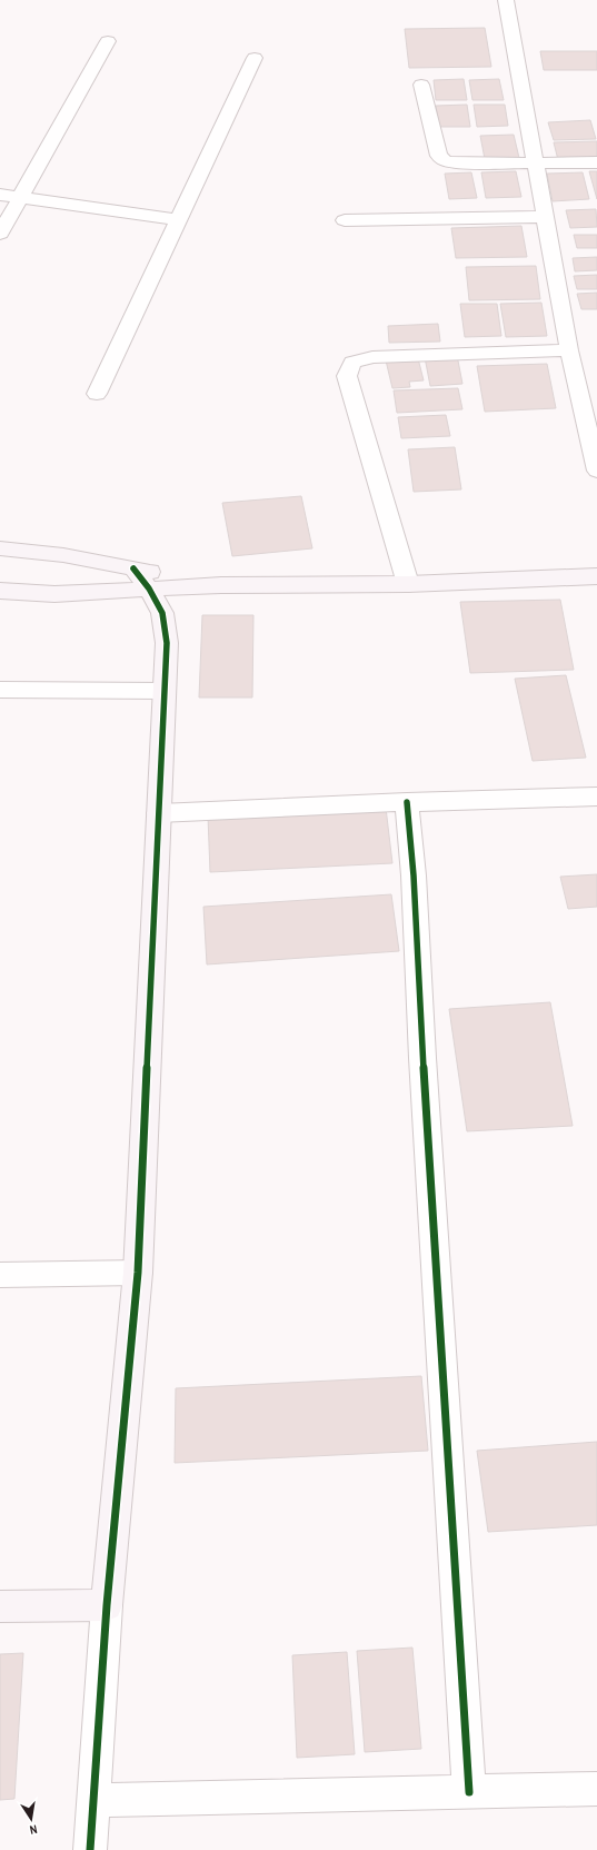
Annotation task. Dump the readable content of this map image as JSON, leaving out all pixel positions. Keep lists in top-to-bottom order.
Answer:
{
  "north": "bottom"
}
